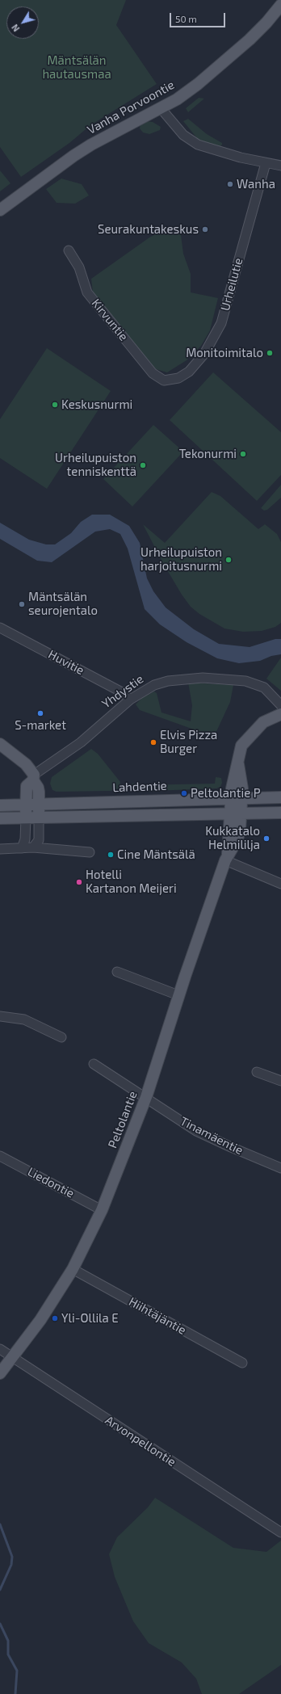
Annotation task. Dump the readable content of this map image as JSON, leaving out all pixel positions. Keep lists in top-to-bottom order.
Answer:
{
  "streets": {
    "main road": [
      "Vanha Porvoontie",
      "Yhdystie",
      "Lahdentie",
      "Peltolantie"
    ],
    "street": [
      "Urheilutie",
      "Kirvuntie",
      "Huvitie",
      "Tinamäentie",
      "Liedontie",
      "Hiihtäjäntie",
      "Arvonpellontie"
    ]
  },
  "crossings": [
    ["Urheilutie", "Kirvuntie"],
    ["Huvitie", "Yhdystie"],
    ["Yhdystie", "Lahdentie"],
    ["Lahdentie", "Peltolantie"],
    ["Peltolantie", "Tinamäentie"],
    ["Peltolantie", "Liedontie"],
    ["Peltolantie", "Hiihtäjäntie"],
    ["Peltolantie", "Arvonpellontie"]
  ],
  "parks": ["Mäntsälän hautausmaa"],
  "places": [
    "Wanha",
    "Seurakuntakeskus",
    "Monitoimitalo",
    "Keskusnurmi",
    "Tekonurmi",
    "Urheilupuiston tenniskenttä",
    "Urheilupuiston harjoitusnurmi",
    "Mäntsälän seurojentalo",
    "S-market",
    "Elvis Pizza Burger",
    "Peltolantie P",
    "Kukkatalo Helmililja",
    "Cine Mäntsälä",
    "Hotelli Kartanon Meijeri",
    "Yli-Ollila E"
  ],
  "scale_bar": "50 m",
  "north": "bottom left"
}
